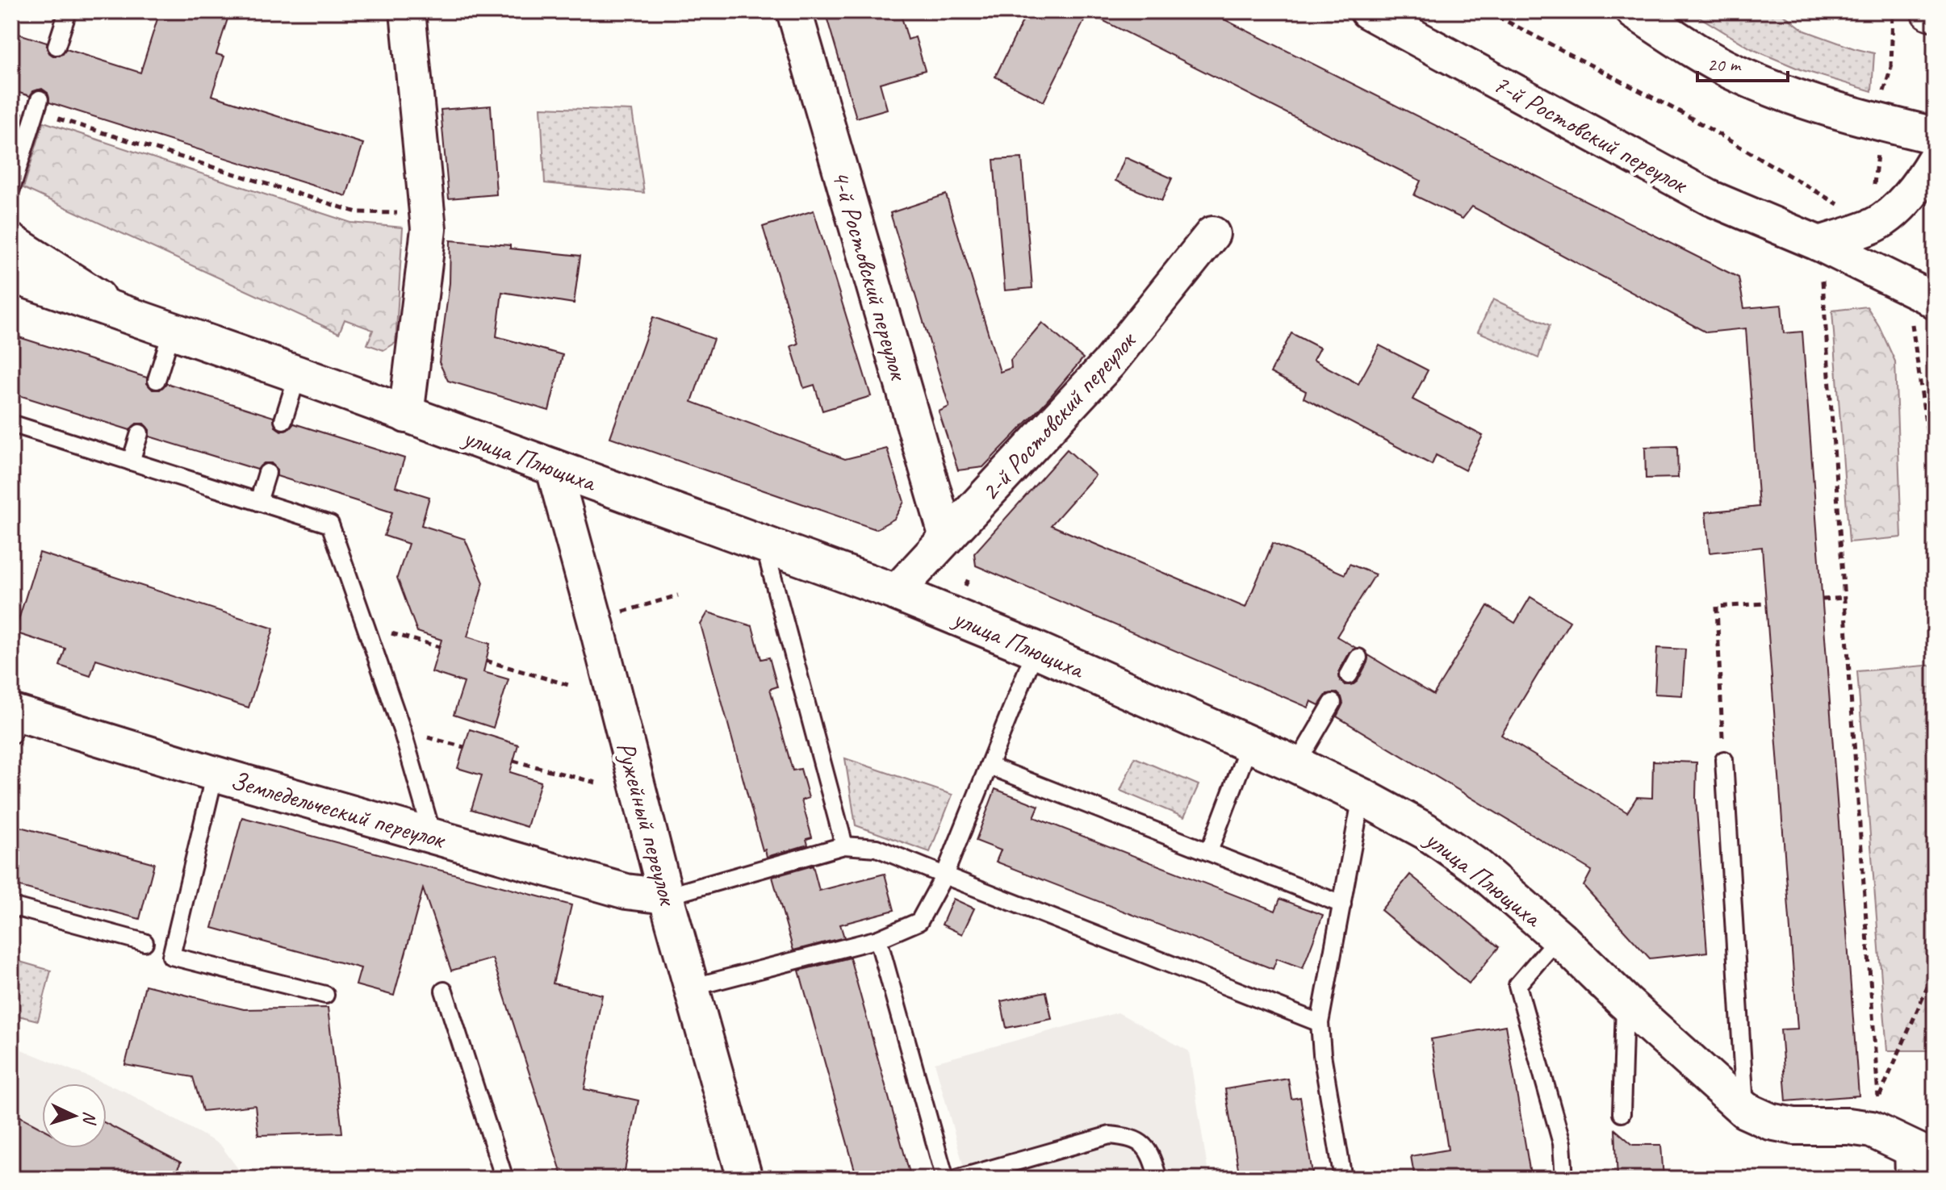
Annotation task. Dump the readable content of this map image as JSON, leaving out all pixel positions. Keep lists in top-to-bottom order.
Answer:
{
  "streets": {
    "street": [
      "7-й Ростовский переулок",
      "4-й Ростовский переулок",
      "2-й Ростовский переулок",
      "улица Плющиха",
      "Земледельческий переулок",
      "Ружейный переулок"
    ]
  },
  "crossings": [
    ["4-й Ростовский переулок", "2-й Ростовский переулок"],
    ["2-й Ростовский переулок", "улица Плющиха"],
    ["улица Плющиха", "Ружейный переулок"],
    ["Земледельческий переулок", "Ружейный переулок"]
  ],
  "scale_bar": "20 m",
  "north": "right"
}
